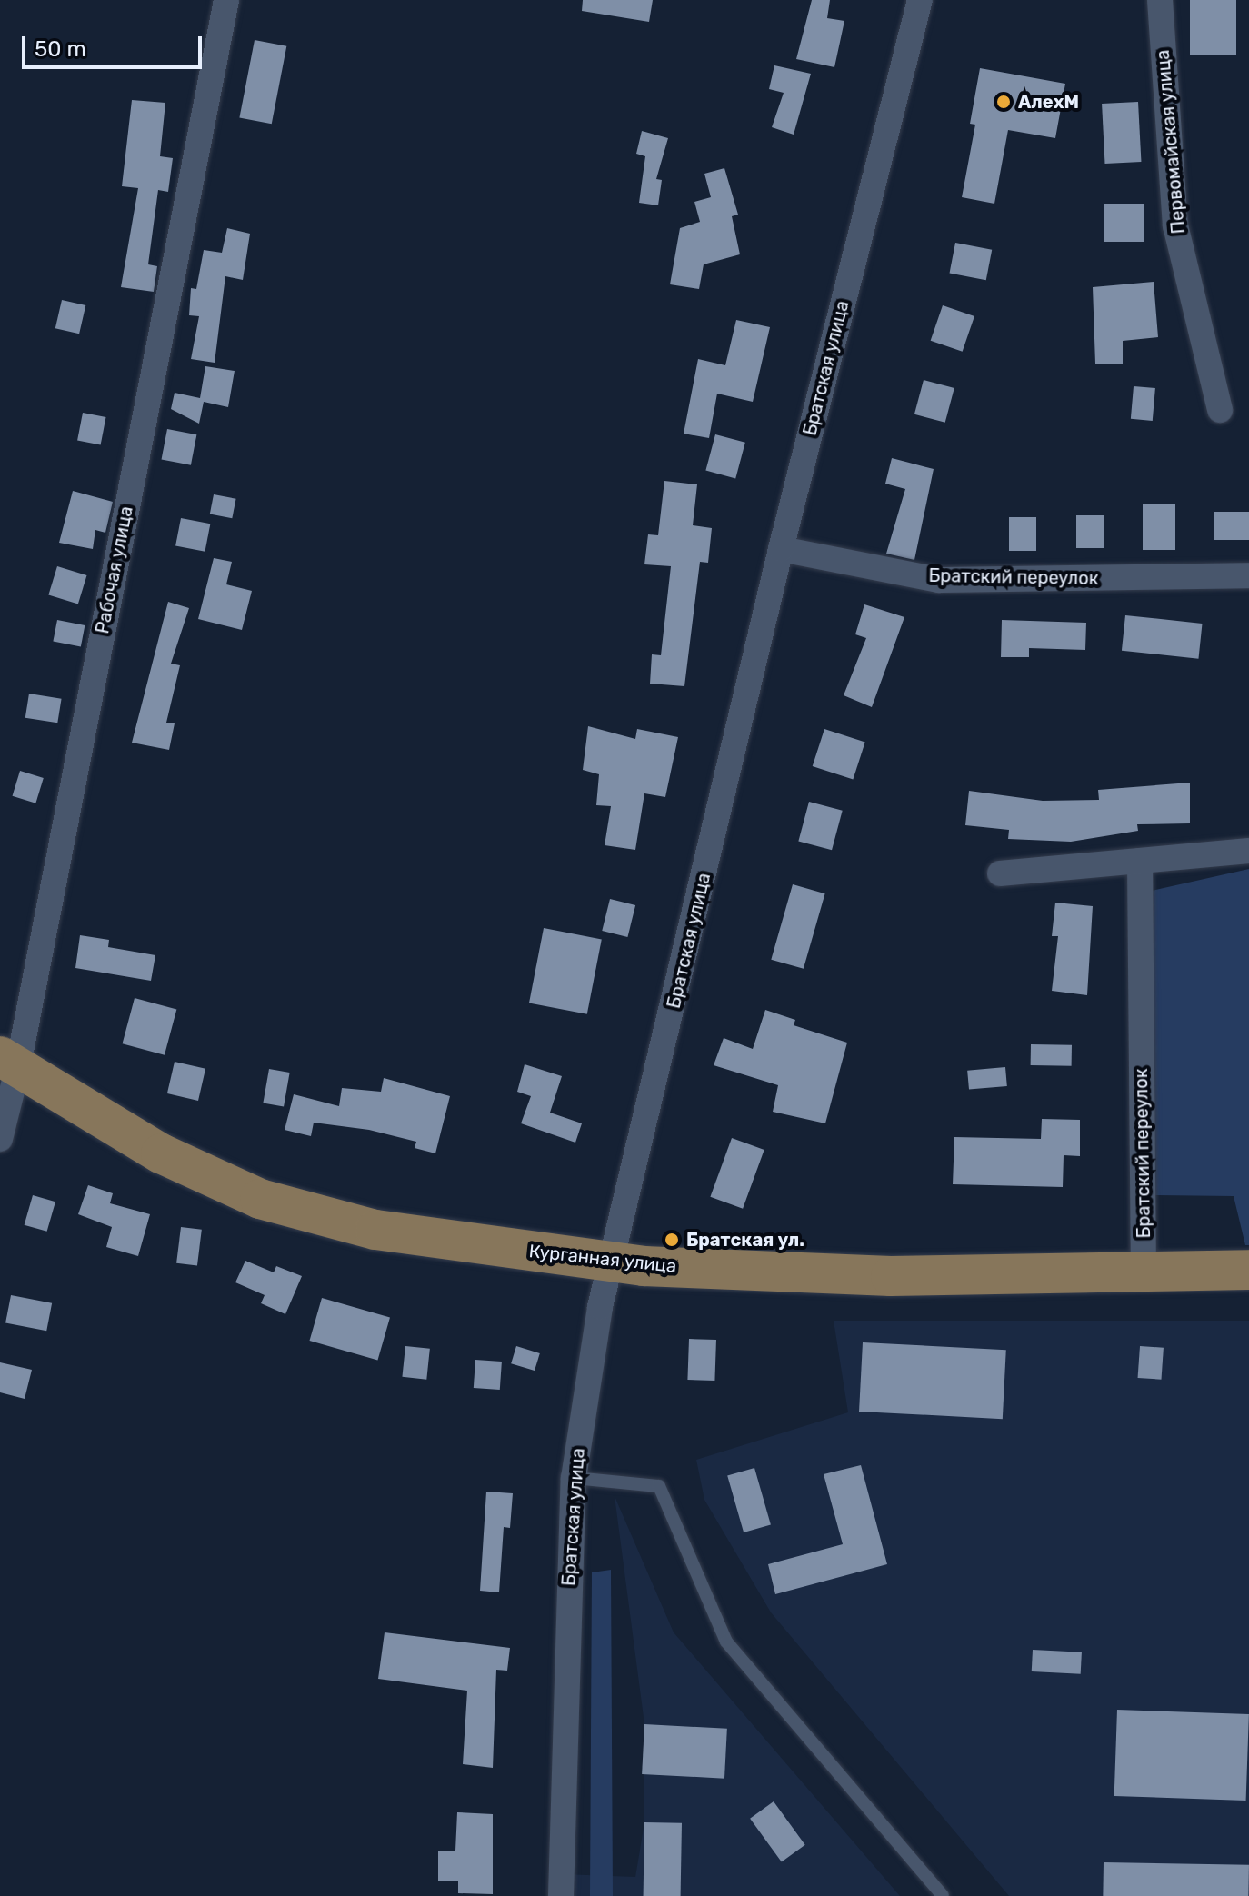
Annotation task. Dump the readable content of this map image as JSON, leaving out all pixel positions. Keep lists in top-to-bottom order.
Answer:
{
  "streets": {
    "main road": ["Курганная улица"],
    "street": [
      "Первомайская улица",
      "Братская улица",
      "Рабочая улица",
      "Братский переулок"
    ]
  },
  "crossings": [
    ["Братская улица", "Братский переулок"],
    ["Братская улица", "Курганная улица"],
    ["Рабочая улица", "Курганная улица"],
    ["Братский переулок", "Курганная улица"]
  ],
  "places": ["АлехМ", "Братская ул."],
  "scale_bar": "50 m"
}
